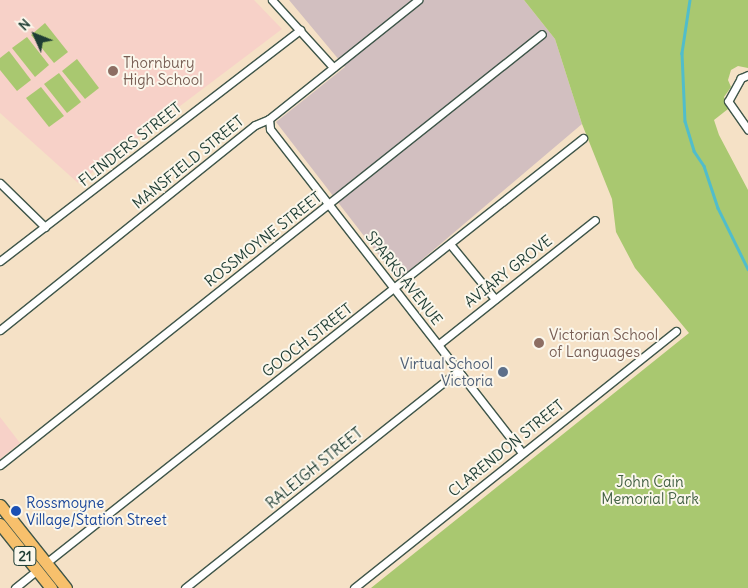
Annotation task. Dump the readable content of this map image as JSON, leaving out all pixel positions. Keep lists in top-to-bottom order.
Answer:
{
  "streets": {
    "main road": ["21"],
    "street": [
      "FLINDERS STREET",
      "MANSFIELD STREET",
      "ROSSMOYNE STREET",
      "AVIARY GROVE",
      "SPARKS AVENUE",
      "GOOCH STREET",
      "CLARENDON STREET",
      "RALEIGH STREET"
    ]
  },
  "crossings": [
    ["MANSFIELD STREET", "SPARKS AVENUE"],
    ["ROSSMOYNE STREET", "SPARKS AVENUE"],
    ["AVIARY GROVE", "SPARKS AVENUE"],
    ["SPARKS AVENUE", "GOOCH STREET"],
    ["SPARKS AVENUE", "CLARENDON STREET"],
    ["SPARKS AVENUE", "RALEIGH STREET"],
    ["GOOCH STREET", "21"]
  ],
  "parks": ["John Cain Memorial Park"],
  "places": [
    "Thornbury High School",
    "Victorian School of Languages",
    "Virtual School Victoria",
    "Rossmoyne Village/Station Street"
  ],
  "north": "top left"
}
